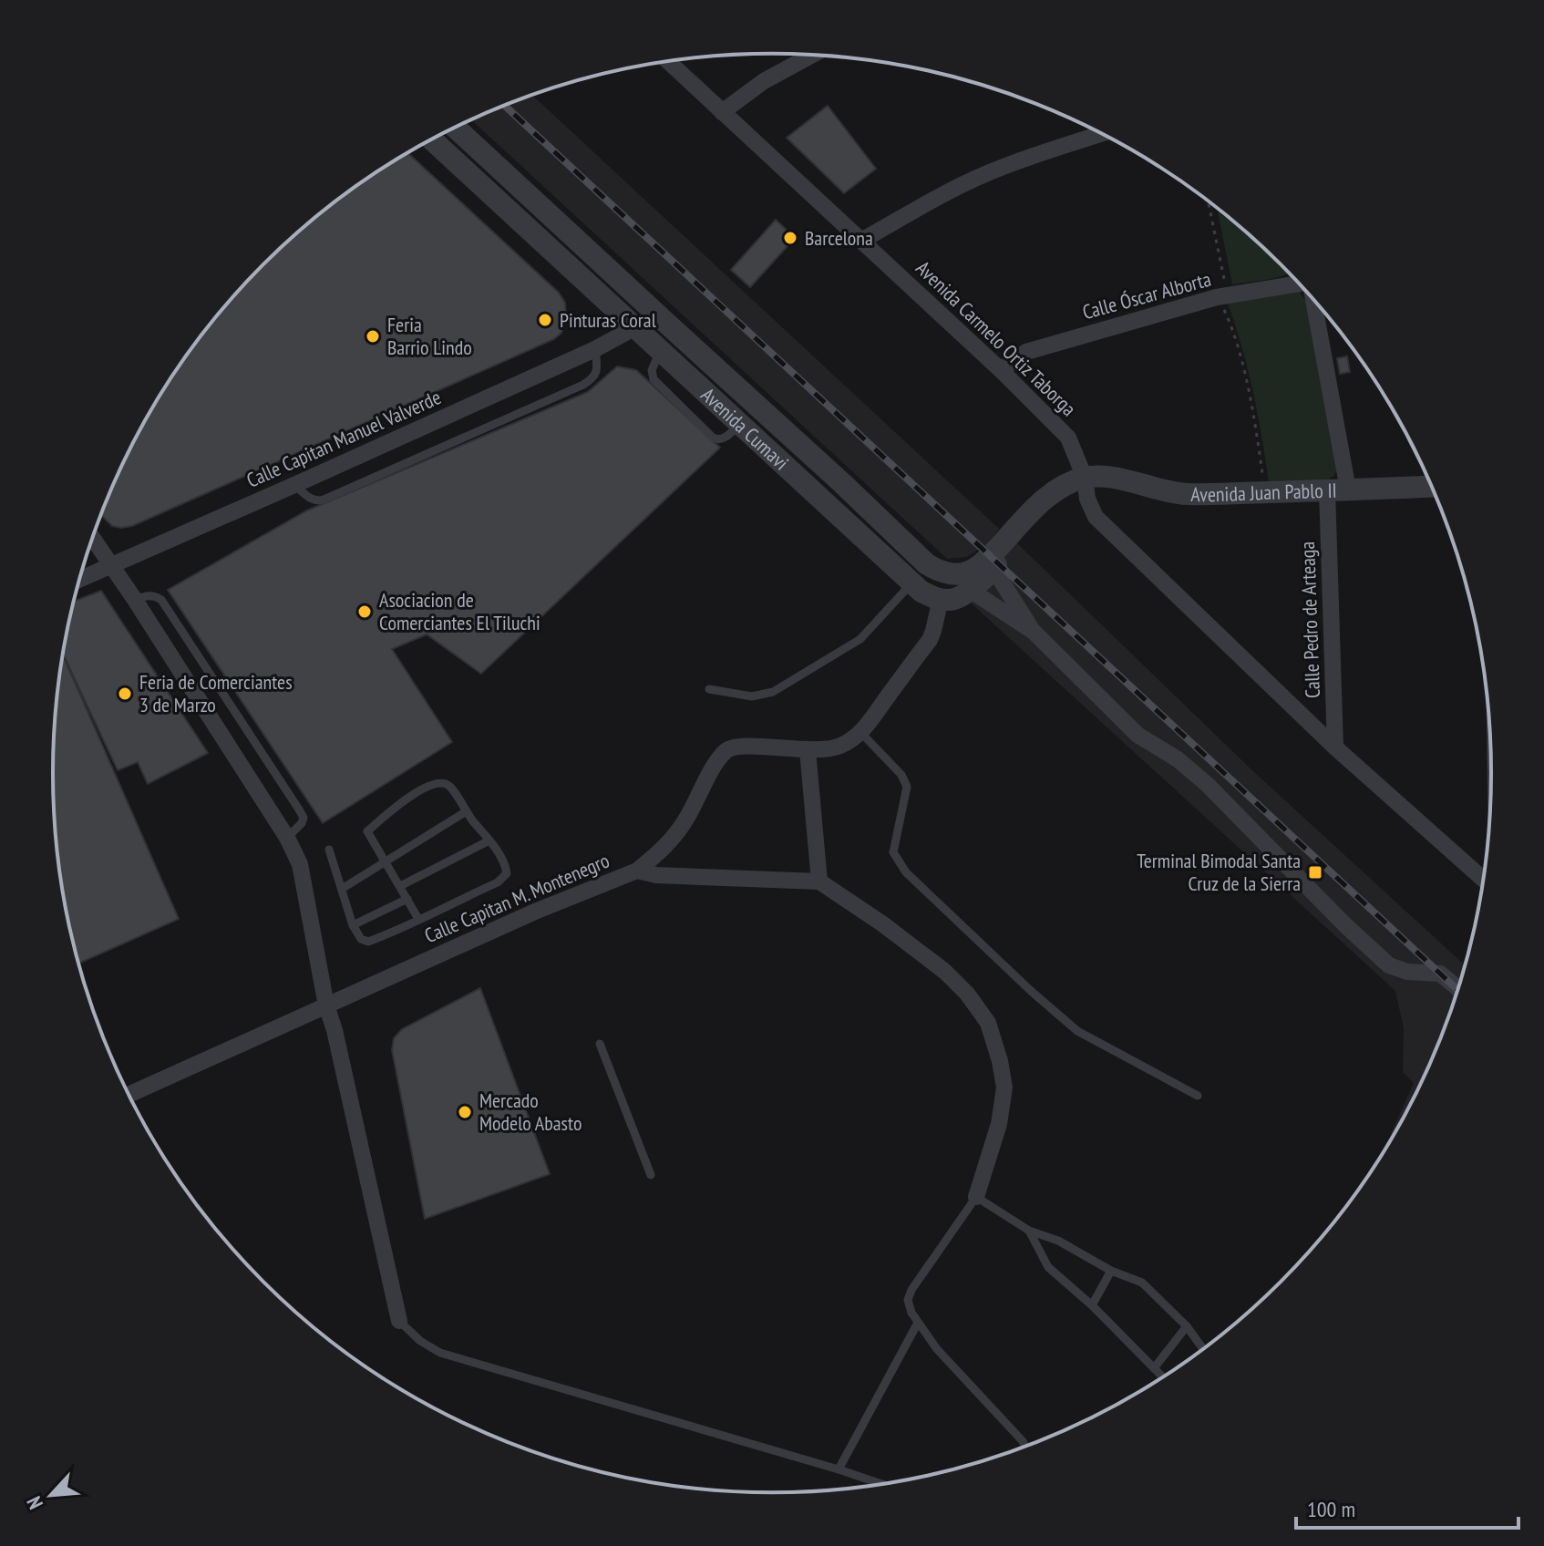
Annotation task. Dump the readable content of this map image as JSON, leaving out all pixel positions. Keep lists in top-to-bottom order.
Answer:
{
  "streets": {
    "street": [
      "Calle Óscar Alborta",
      "Avenida Carmelo Ortiz Taborga",
      "Avenida Cumavi",
      "Calle Capitan Manuel Valverde",
      "Avenida Juan Pablo II",
      "Calle Pedro de Arteaga",
      "Calle Capitan M. Montenegro"
    ]
  },
  "crossings": [
    ["Calle Óscar Alborta", "Avenida Carmelo Ortiz Taborga"],
    ["Avenida Carmelo Ortiz Taborga", "Avenida Cumavi"],
    ["Avenida Carmelo Ortiz Taborga", "Avenida Juan Pablo II"],
    ["Avenida Carmelo Ortiz Taborga", "Calle Pedro de Arteaga"],
    ["Avenida Cumavi", "Calle Capitan Manuel Valverde"],
    ["Avenida Cumavi", "Avenida Juan Pablo II"],
    ["Avenida Juan Pablo II", "Calle Pedro de Arteaga"]
  ],
  "places": {
    "other": [
      "Barcelona",
      "Pinturas Coral",
      "Feria Barrio Lindo",
      "Asociacion de Comerciantes El Tiluchi",
      "Feria de Comerciantes 3 de Marzo",
      "Mercado Modelo Abasto"
    ],
    "transit": ["Terminal Bimodal Santa Cruz de la Sierra"]
  },
  "scale_bar": "100 m",
  "north": "bottom left"
}
